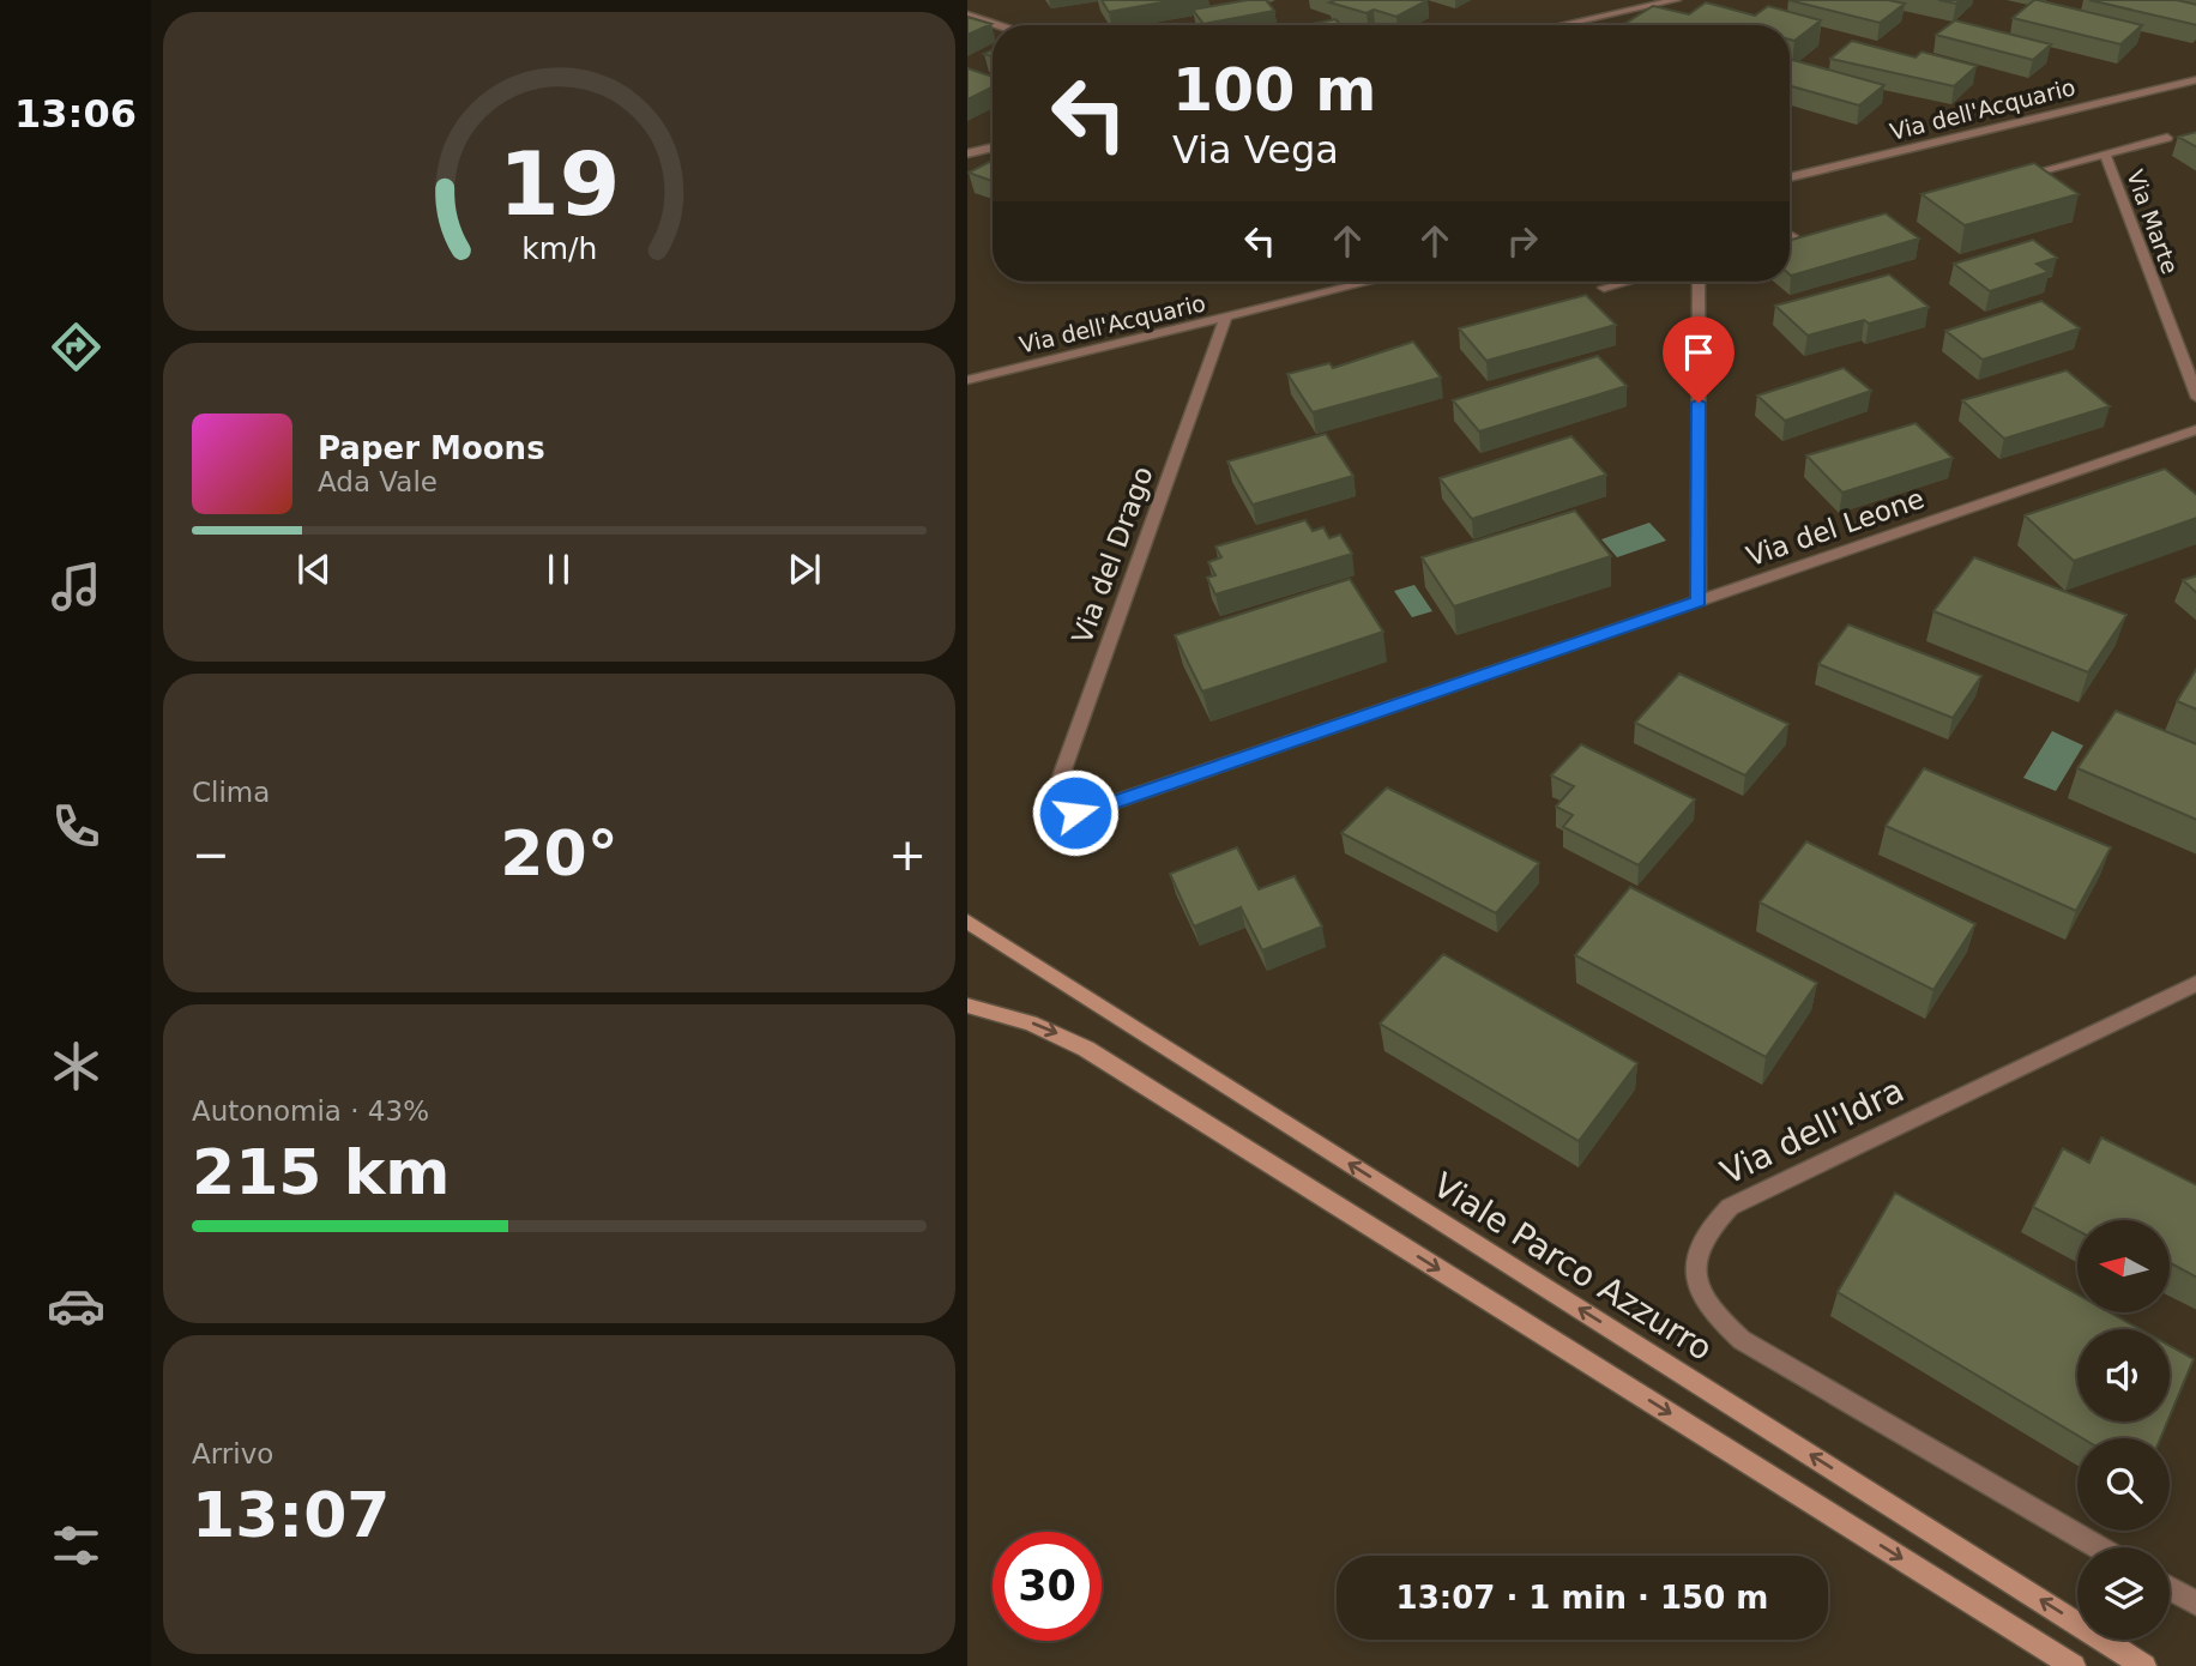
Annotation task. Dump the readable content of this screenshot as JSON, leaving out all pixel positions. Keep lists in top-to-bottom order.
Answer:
{
  "streets": {
    "street": [
      "Via dell'Acquario",
      "Via Marte",
      "Via del Leone",
      "Via del Drago",
      "Via dell'Idra",
      "Viale Parco Azzurro"
    ]
  },
  "crossings": [
    ["Via dell'Acquario", "Via del Drago"],
    ["Via del Leone", "Via del Drago"]
  ],
  "north": "left",
  "page": {
    "tabs": "13:06",
    "turn": ["100 m", "Via Vega"],
    "song": ["Paper Moons", "Ada Vale"],
    "tile": [
      "Clima",
      ["Autonomia · 43%", "215 km"],
      ["Arrivo", "13:07"]
    ],
    "heat": ["−", "20°", "+"],
    "limit": "30",
    "trip": "13:07 · 1 min · 150 m",
    "gauge": ["19", "km/h"]
  }
}
